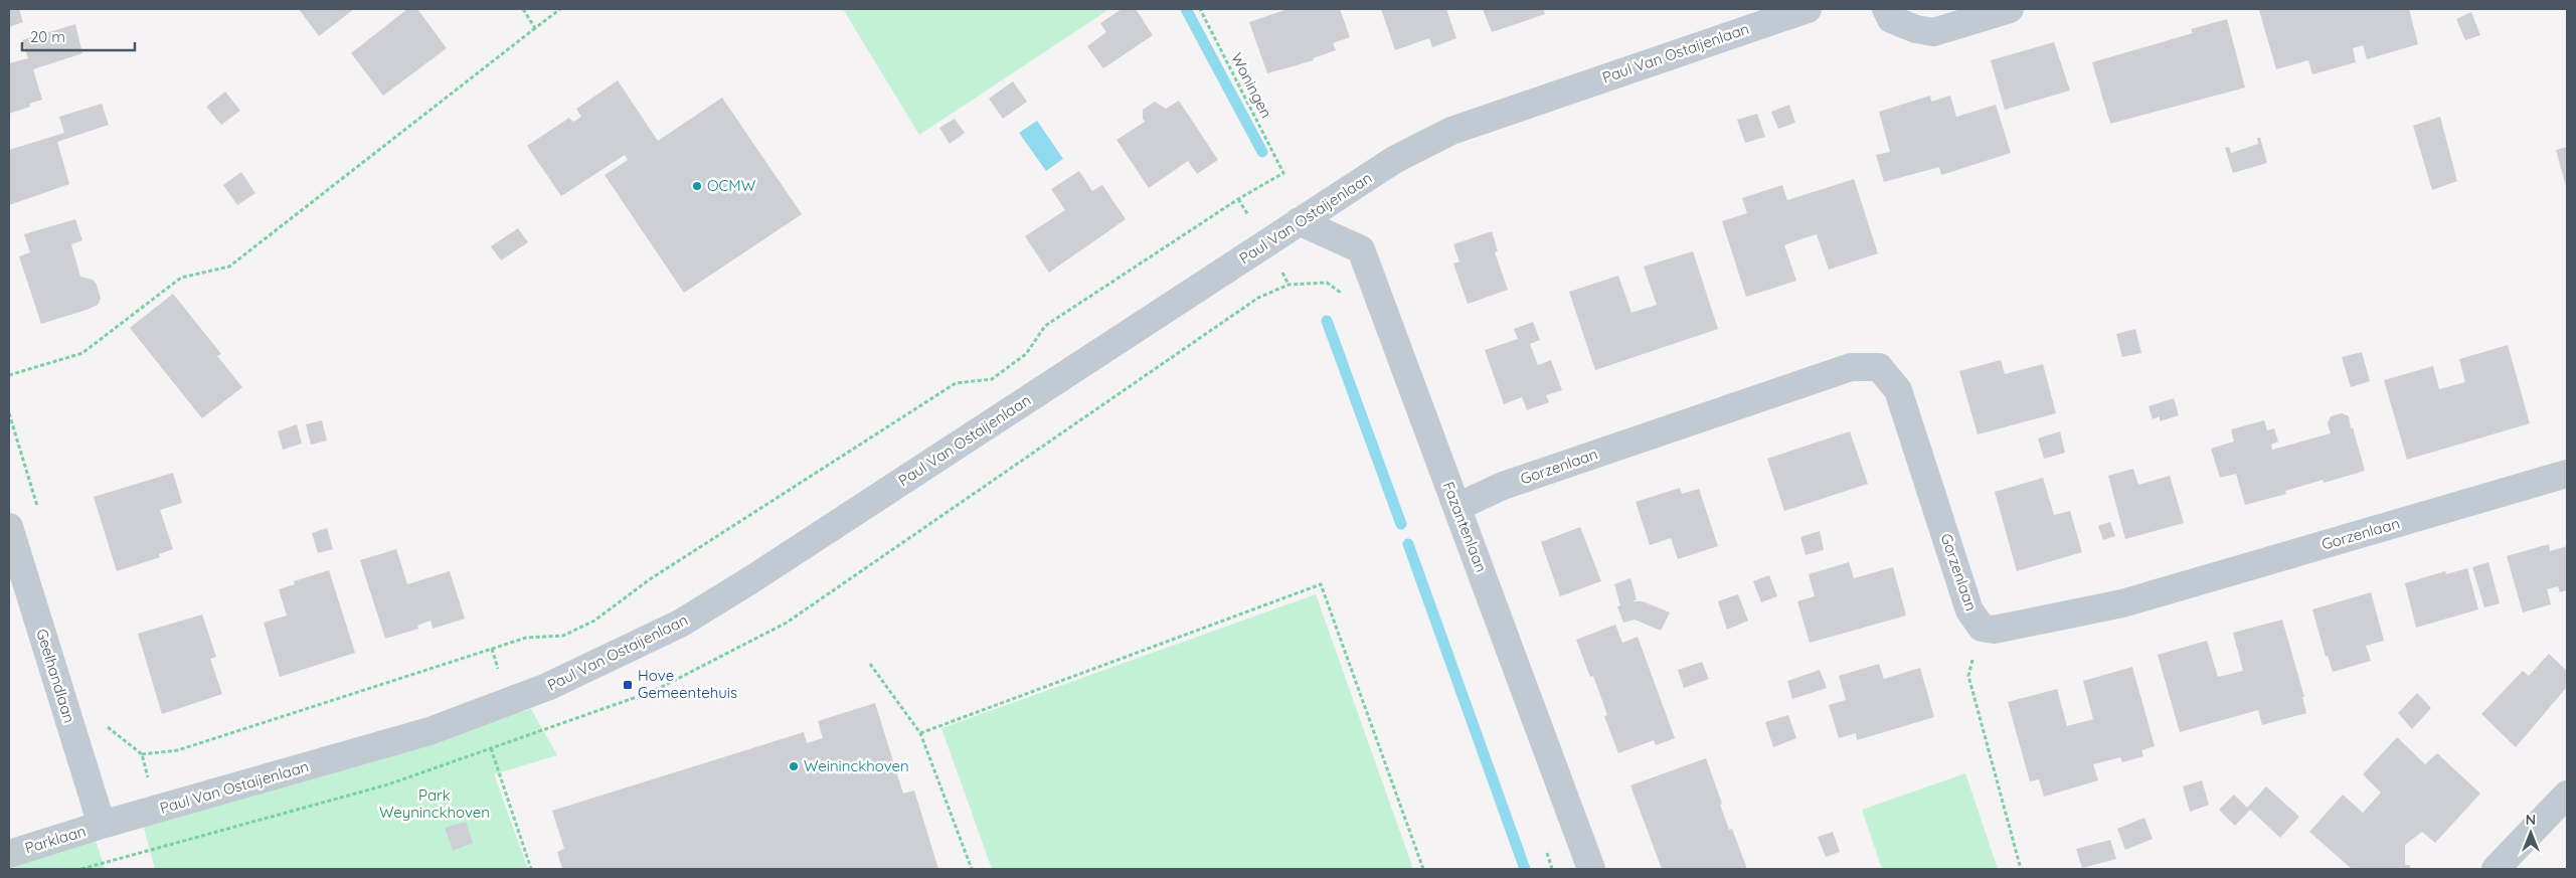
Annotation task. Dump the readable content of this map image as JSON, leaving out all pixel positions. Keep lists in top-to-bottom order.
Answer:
{
  "streets": {
    "street": [
      "Paul Van Ostaijenlaan",
      "Gorzenlaan",
      "Fazantenlaan",
      "Geelhandlaan",
      "Parklaan"
    ],
    "path": ["Woningen"]
  },
  "crossings": [
    ["Paul Van Ostaijenlaan", "Fazantenlaan"],
    ["Paul Van Ostaijenlaan", "Geelhandlaan"],
    ["Paul Van Ostaijenlaan", "Parklaan"],
    ["Gorzenlaan", "Fazantenlaan"],
    ["Geelhandlaan", "Parklaan"]
  ],
  "parks": ["Park Weyninckhoven"],
  "places": {
    "other": ["OCMW", "Weininckhoven"],
    "transit": ["Hove Gemeentehuis"]
  },
  "scale_bar": "20 m",
  "north": "top"
}
